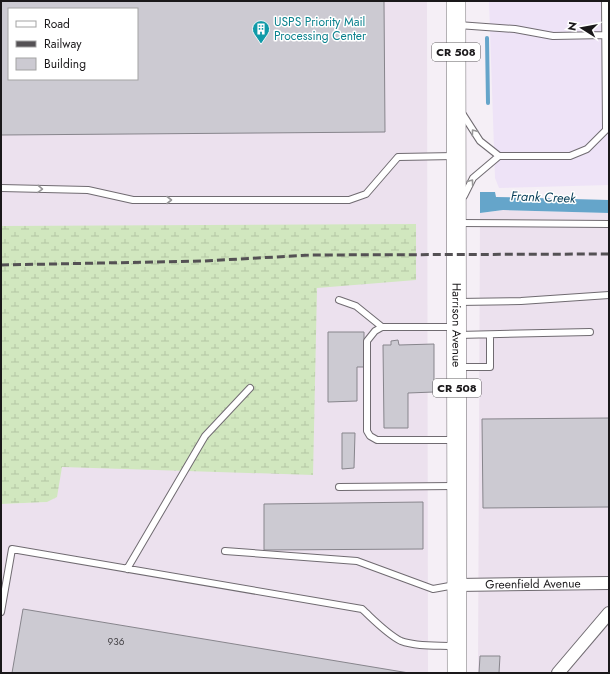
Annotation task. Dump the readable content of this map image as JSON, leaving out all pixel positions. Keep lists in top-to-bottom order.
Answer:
{
  "streets": {
    "main road": ["CR 508", "Harrison Avenue"],
    "street": ["Greenfield Avenue"]
  },
  "crossings": [
    ["Harrison Avenue", "Greenfield Avenue"]
  ],
  "water": ["Frank Creek"],
  "places": {
    "building": ["USPS Priority Mail Processing Center"]
  },
  "house_numbers": ["936"],
  "legend": ["Road", "Railway", "Building"],
  "north": "left"
}
